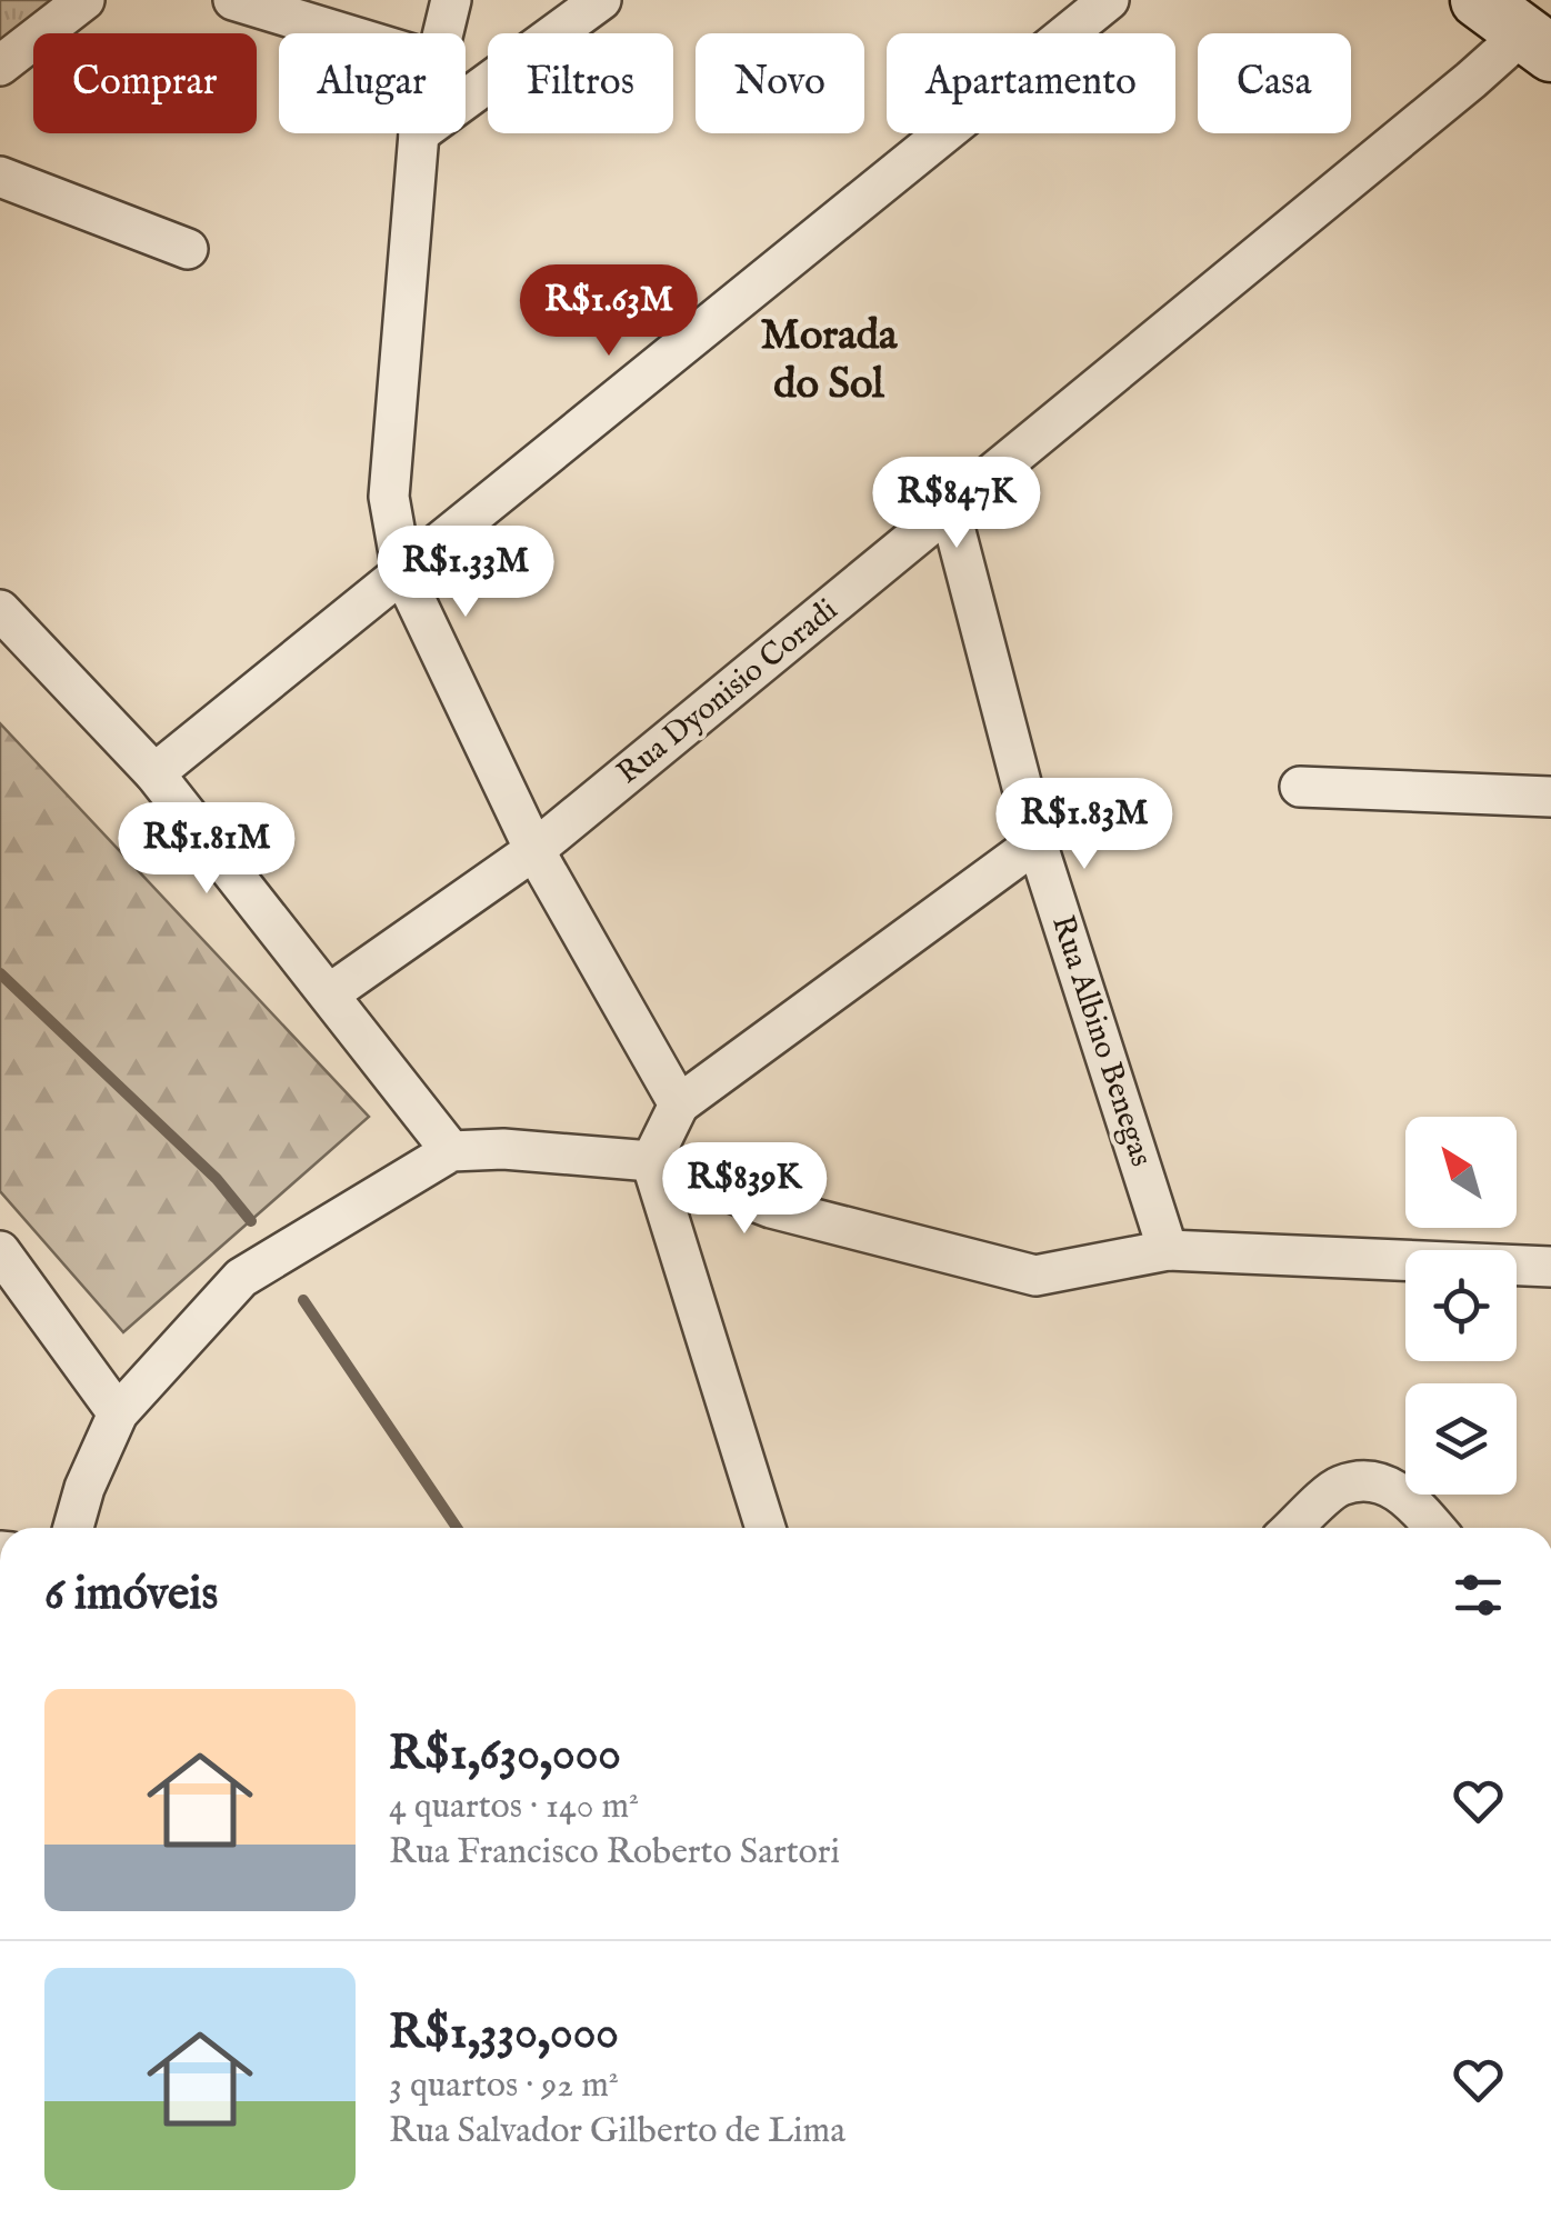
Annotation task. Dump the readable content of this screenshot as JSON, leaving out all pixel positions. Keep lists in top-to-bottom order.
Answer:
{
  "streets": {
    "street": ["Rua Dyonisio Coradi", "Rua Albino Benegas"]
  },
  "crossings": [
    ["Rua Dyonisio Coradi", "Rua Albino Benegas"]
  ],
  "districts": ["Morada do Sol"],
  "north": "top left",
  "page": {
    "chip": [
      "Comprar",
      "Alugar",
      "Filtros",
      "Novo",
      "Apartamento",
      "Casa"
    ],
    "price": [
      "R$1.63M",
      "R$847K",
      "R$1.33M",
      "R$1.83M",
      "R$1.81M",
      "R$839K"
    ],
    "heading": "6 imóveis",
    "list": [
      {
        "name": "R$1,630,000",
        "note": "4 quartos · 140 m² · Rua Francisco Roberto Sartori"
      },
      {
        "name": "R$1,330,000",
        "note": "3 quartos · 92 m² · Rua Salvador Gilberto de Lima"
      }
    ]
  }
}
